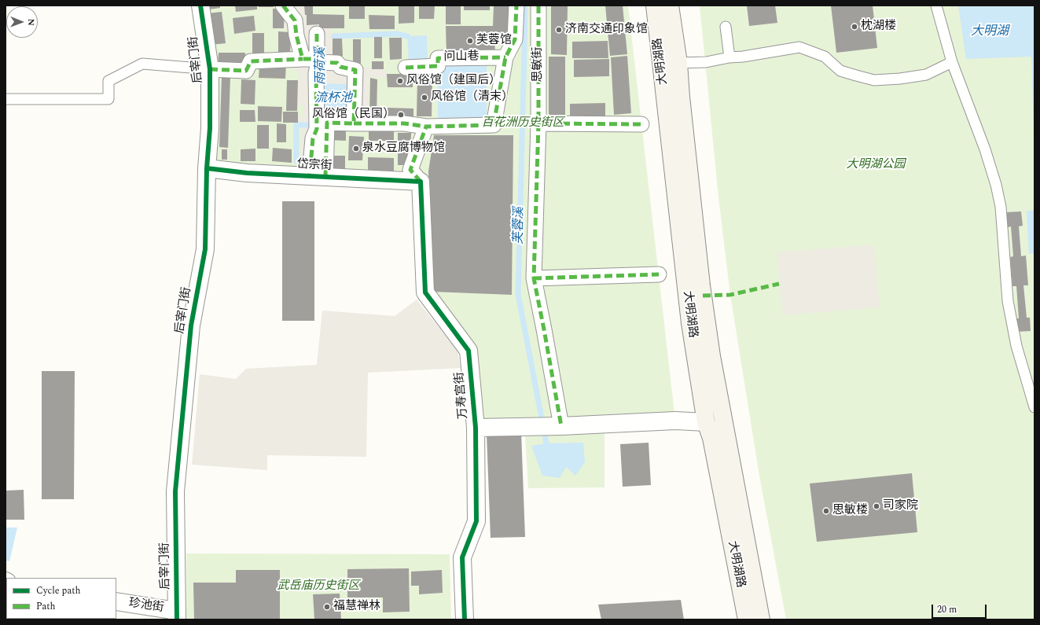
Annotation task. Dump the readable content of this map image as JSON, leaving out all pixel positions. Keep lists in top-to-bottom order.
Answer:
{
  "streets": {
    "main road": ["大明湖路"],
    "street": [
      "问山巷",
      "后宰门街",
      "思敏街",
      "岱宗街",
      "万寿宫街",
      "珍池街"
    ]
  },
  "crossings": [
    ["后宰门街", "岱宗街"],
    ["后宰门街", "珍池街"],
    ["大明湖路", "万寿宫街"],
    ["思敏街", "万寿宫街"],
    ["岱宗街", "万寿宫街"]
  ],
  "water": [
    "大明湖",
    "雨荷溪",
    "流杯池",
    "芙蓉溪"
  ],
  "parks": ["百花洲历史街区", "大明湖公园", "武岳庙历史街区"],
  "places": [
    "枕湖楼",
    "济南交通印象馆",
    "芙蓉馆",
    "风俗馆（建国后）",
    "风俗馆（清末）",
    "风俗馆（民国）",
    "泉水豆腐博物馆",
    "司家院",
    "思敏楼",
    "福慧禅林"
  ],
  "legend": ["Cycle path", "Path"],
  "scale_bar": "20 m",
  "north": "right"
}
